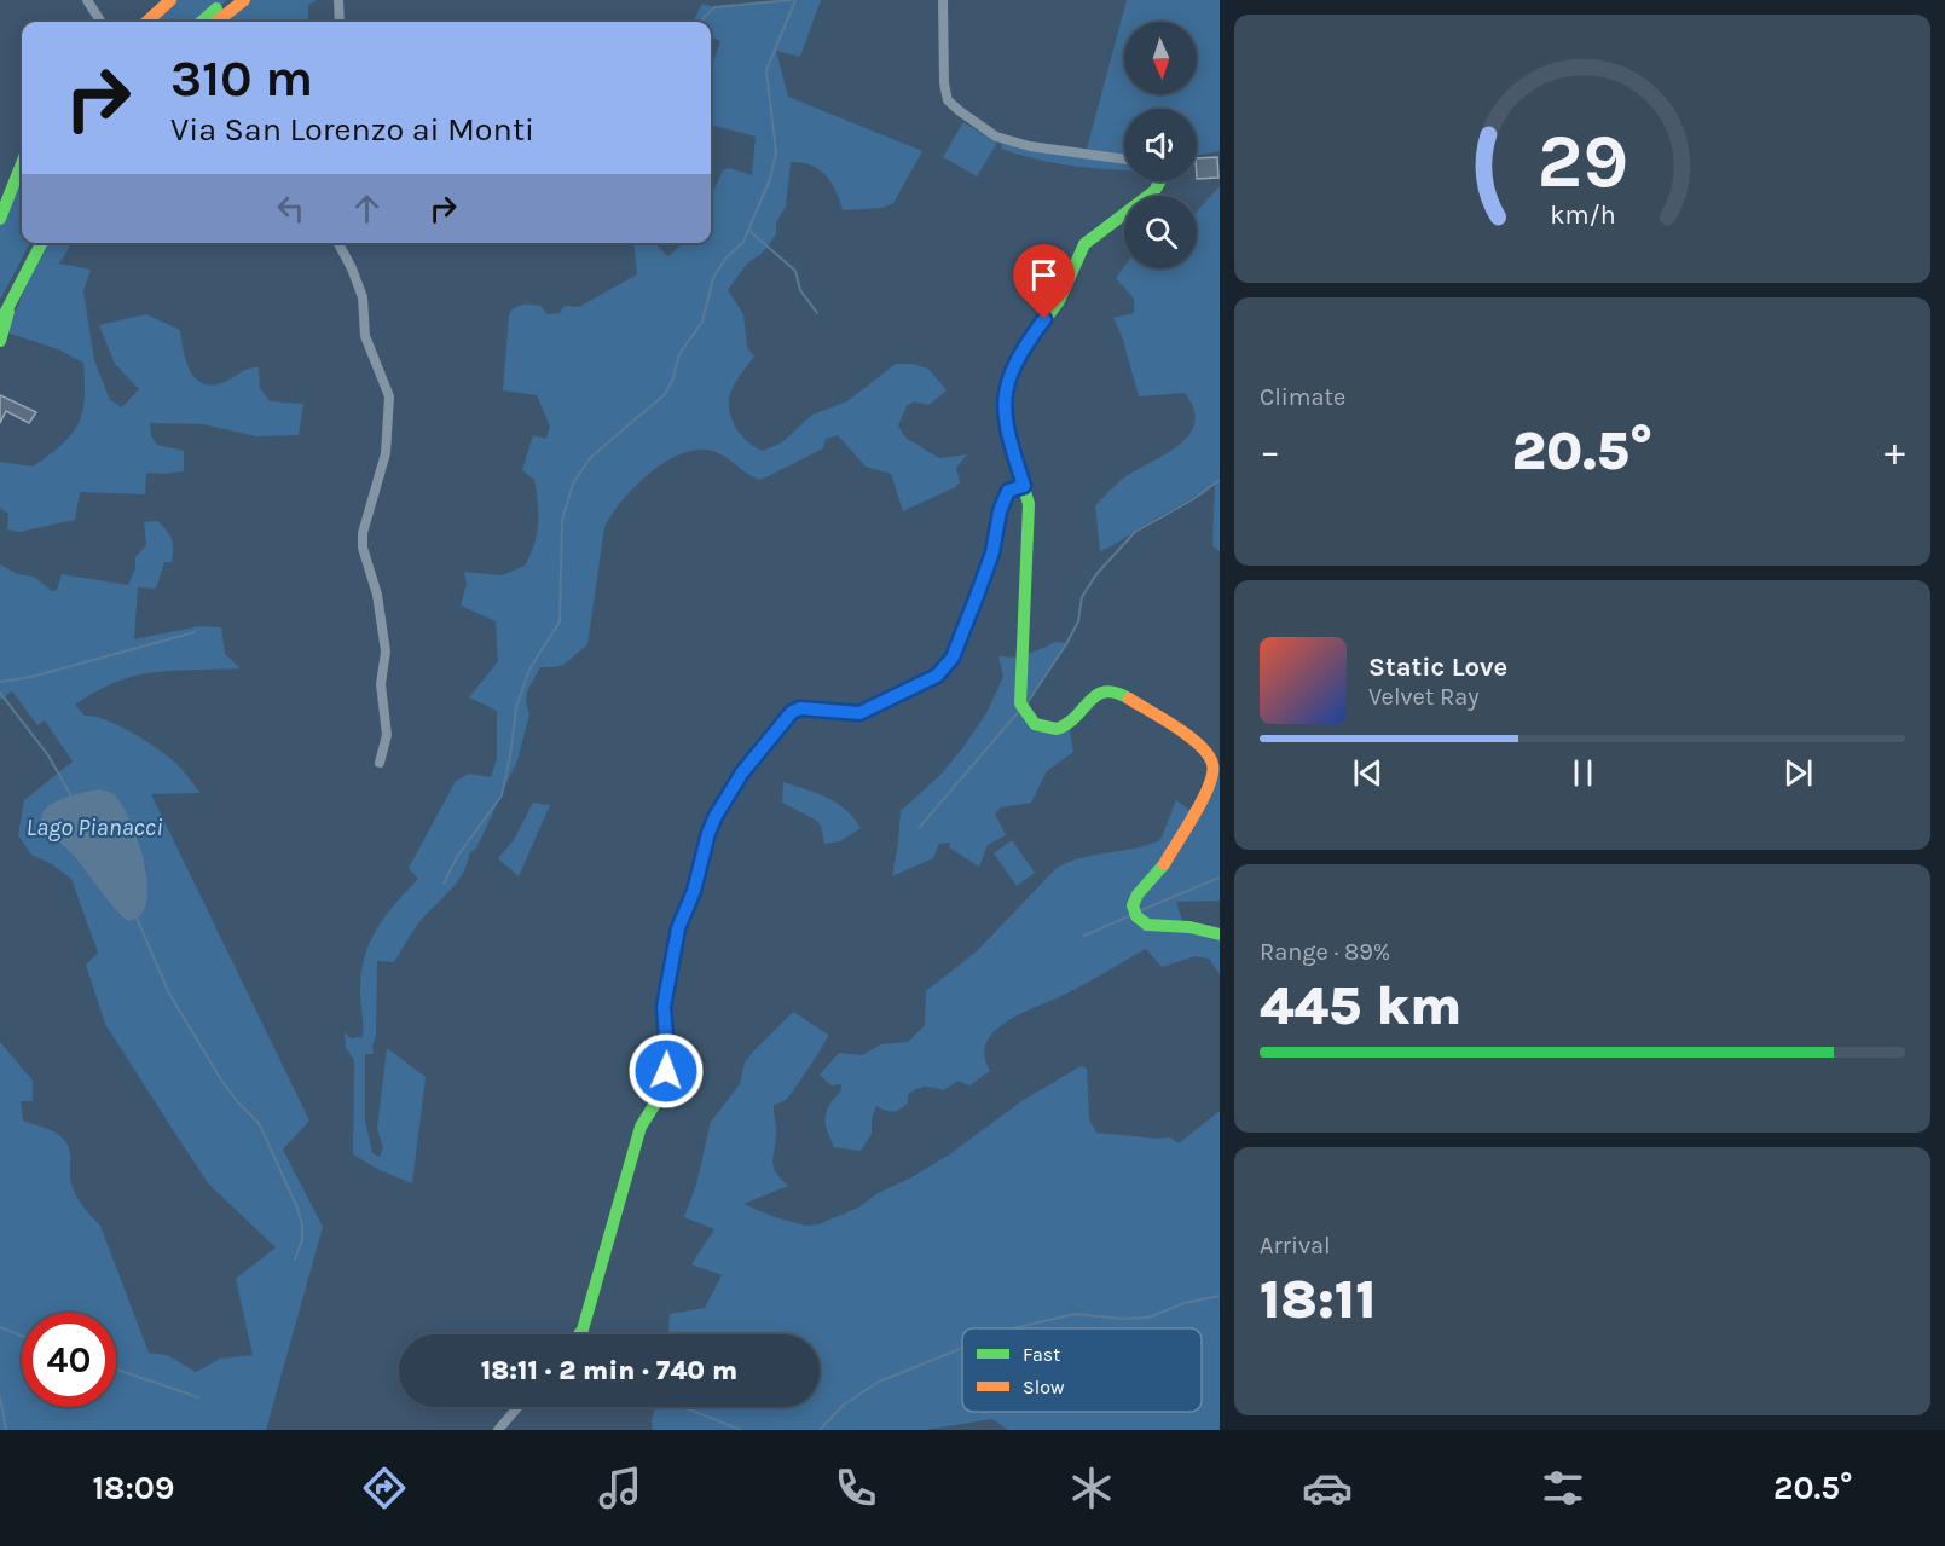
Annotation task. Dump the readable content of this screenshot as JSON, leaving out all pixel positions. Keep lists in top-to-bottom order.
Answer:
{
  "water": ["Lago Pianacci"],
  "legend": ["Fast", "Slow"],
  "north": "bottom",
  "page": {
    "turn": ["310 m", "Via San Lorenzo ai Monti"],
    "tile": [
      "Climate",
      ["Range · 89%", "445 km"],
      ["Arrival", "18:11"]
    ],
    "heat": ["−", "20.5°", "+"],
    "song": ["Static Love", "Velvet Ray"],
    "limit": "40",
    "trip": "18:11 · 2 min · 740 m",
    "tabs": ["18:09", "20.5°"],
    "gauge": ["29", "km/h"]
  }
}
